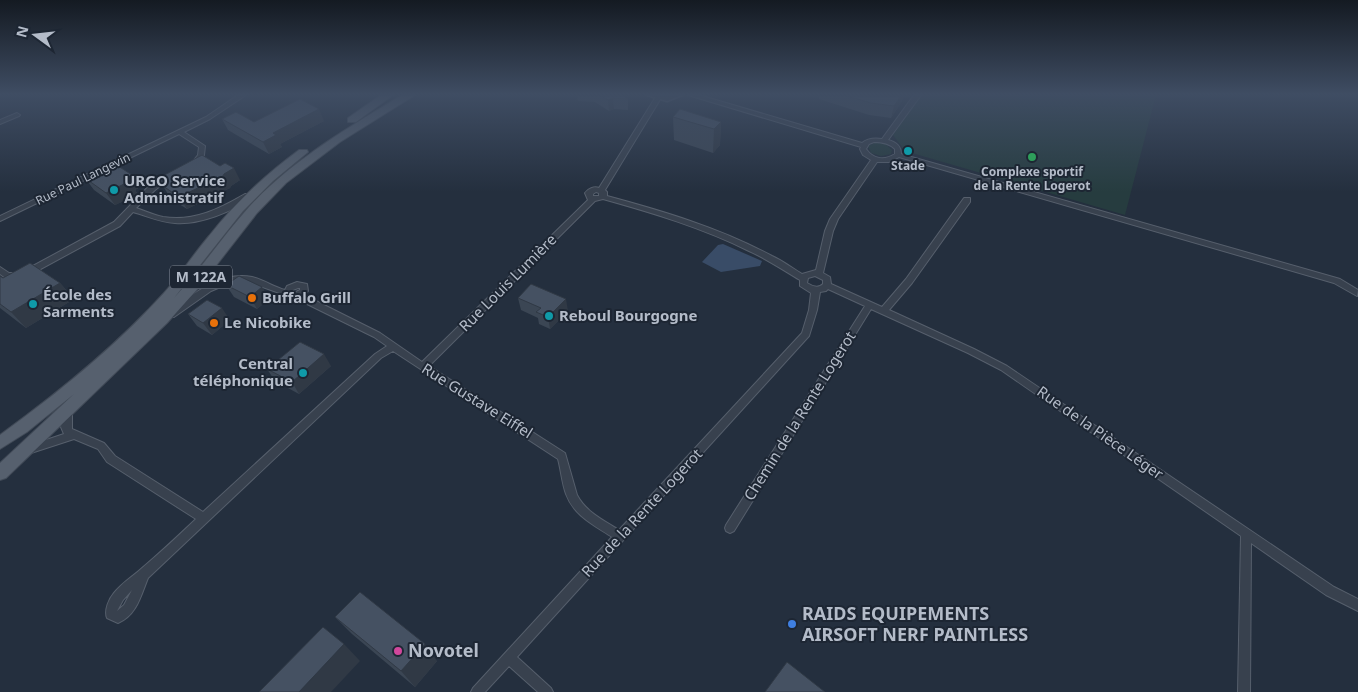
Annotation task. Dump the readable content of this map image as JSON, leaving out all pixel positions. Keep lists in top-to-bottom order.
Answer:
{
  "streets": {
    "main road": ["M 122A"],
    "street": [
      "Rue Paul Langevin",
      "Rue Louis Lumière",
      "Rue Gustave Eiffel",
      "Chemin de la Rente Logerot",
      "Rue de la Pièce Léger",
      "Rue de la Rente Logerot"
    ]
  },
  "crossings": [
    ["M 122A", "Rue Gustave Eiffel"],
    ["Rue Louis Lumière", "Rue Gustave Eiffel"],
    ["Rue Gustave Eiffel", "Rue de la Rente Logerot"],
    ["Chemin de la Rente Logerot", "Rue de la Pièce Léger"],
    ["Rue de la Pièce Léger", "Rue de la Rente Logerot"]
  ],
  "places": [
    "Stade",
    "Complexe sportif de la Rente Logerot",
    "URGO Service Administratif",
    "Buffalo Grill",
    "École des Sarments",
    "Reboul Bourgogne",
    "Le Nicobike",
    "Central téléphonique",
    "RAIDS EQUIPEMENTS AIRSOFT NERF PAINTLESS",
    "Novotel"
  ],
  "north": "left"
}
